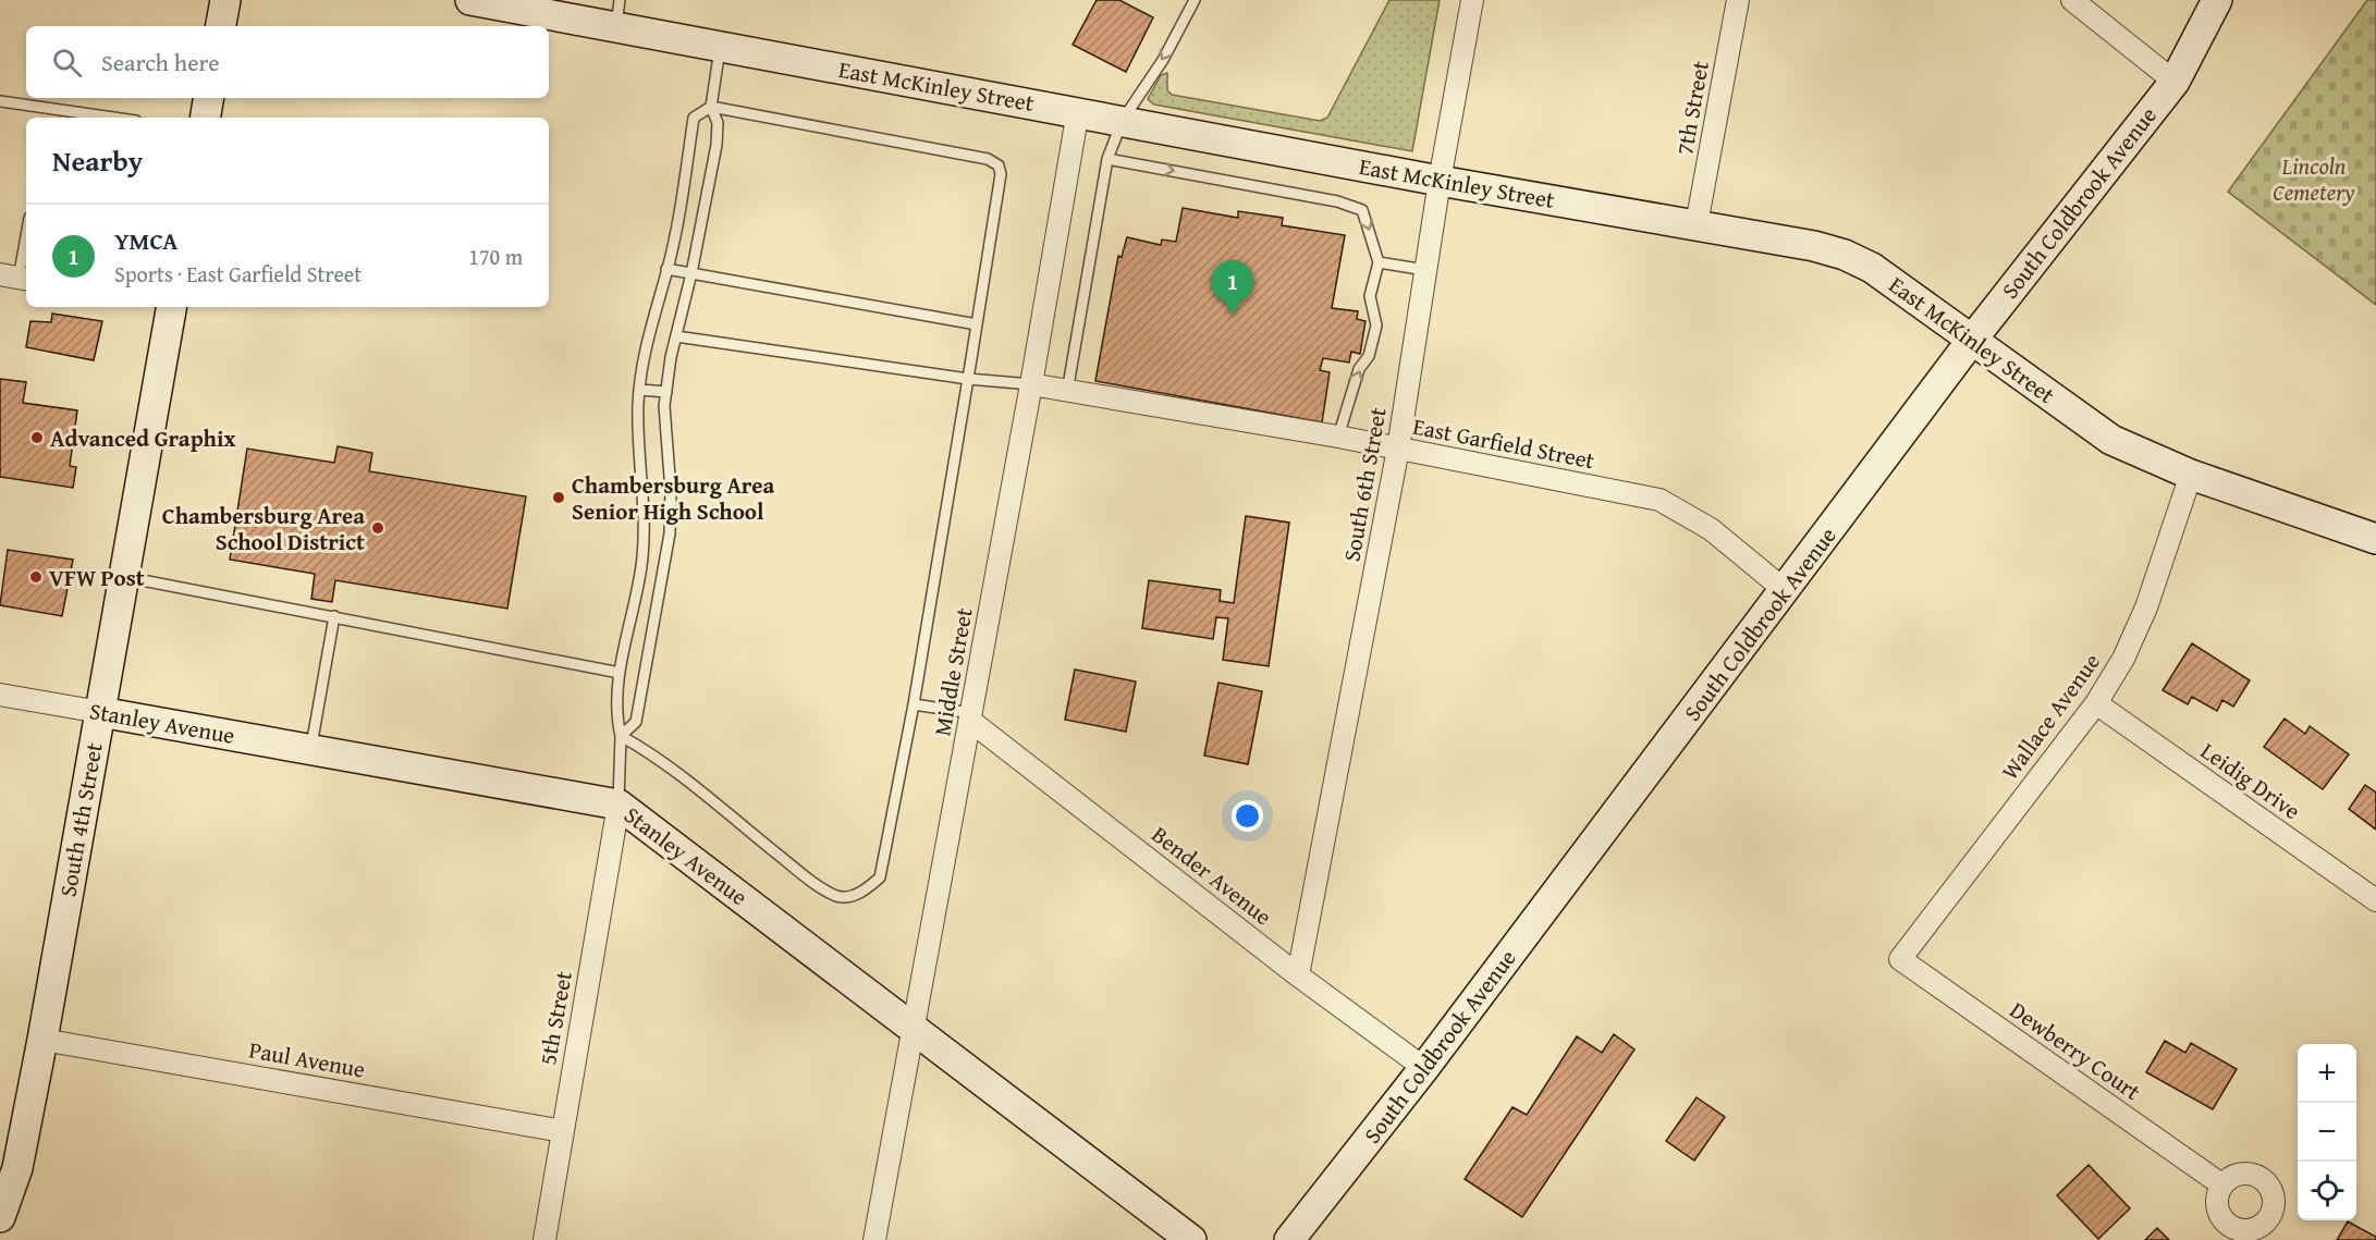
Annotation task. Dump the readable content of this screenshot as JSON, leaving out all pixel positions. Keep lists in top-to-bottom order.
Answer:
{
  "streets": {
    "street": [
      "East McKinley Street",
      "7th Street",
      "South Coldbrook Avenue",
      "East Garfield Street",
      "South 6th Street",
      "Middle Street",
      "Wallace Avenue",
      "Stanley Avenue",
      "Leidig Drive",
      "South 4th Street",
      "Bender Avenue",
      "5th Street",
      "Dewberry Court",
      "Paul Avenue"
    ]
  },
  "crossings": [
    ["East McKinley Street", "7th Street"],
    ["East McKinley Street", "South Coldbrook Avenue"],
    ["East McKinley Street", "South 6th Street"],
    ["East McKinley Street", "Middle Street"],
    ["East McKinley Street", "Wallace Avenue"],
    ["South Coldbrook Avenue", "East Garfield Street"],
    ["South Coldbrook Avenue", "Bender Avenue"],
    ["East Garfield Street", "South 6th Street"],
    ["East Garfield Street", "Middle Street"],
    ["South 6th Street", "Bender Avenue"],
    ["Middle Street", "Stanley Avenue"],
    ["Middle Street", "Bender Avenue"],
    ["Wallace Avenue", "Leidig Drive"],
    ["Wallace Avenue", "Dewberry Court"],
    ["Stanley Avenue", "South 4th Street"],
    ["Stanley Avenue", "5th Street"],
    ["South 4th Street", "Paul Avenue"],
    ["5th Street", "Paul Avenue"]
  ],
  "parks": ["Lincoln Cemetery"],
  "places": [
    "Advanced Graphix",
    "Chambersburg Area Senior High School",
    "Chambersburg Area School District",
    "VFW Post"
  ],
  "page": {
    "search": "Search here",
    "heading": "Nearby",
    "list": [
      {
        "mark": "1",
        "name": "YMCA",
        "note": "Sports · East Garfield Street",
        "value": "170 m"
      }
    ],
    "pins": "1",
    "map_buttons": ["+", "−"]
  }
}
